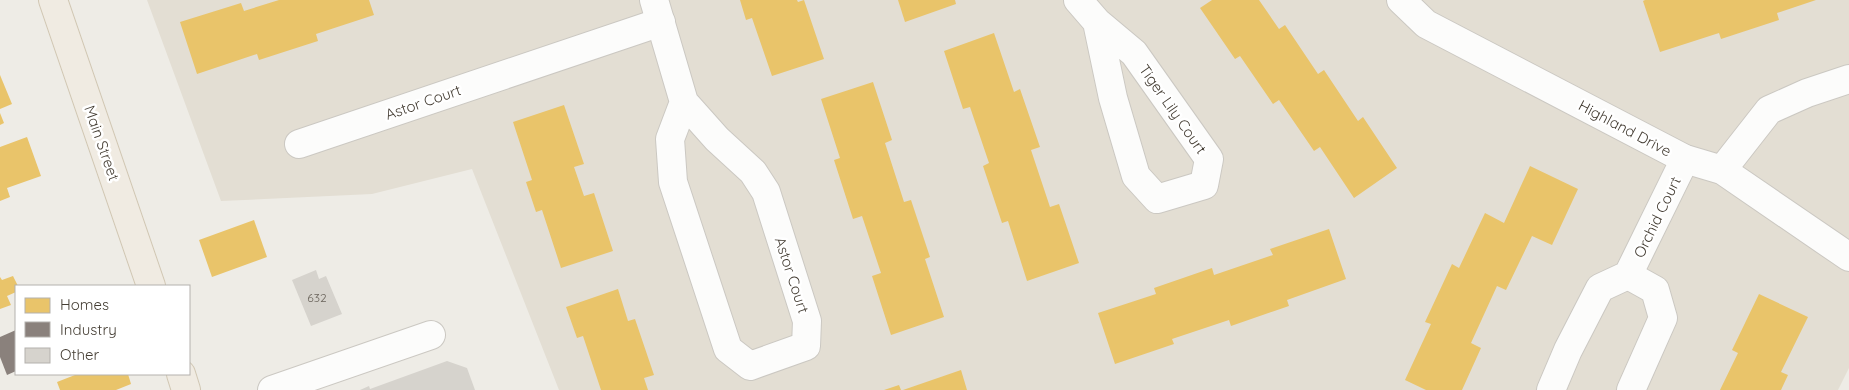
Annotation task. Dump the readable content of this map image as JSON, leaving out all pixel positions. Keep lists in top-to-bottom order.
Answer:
{
  "streets": {
    "main road": ["Main Street"],
    "street": [
      "Astor Court",
      "Tiger Lily Court",
      "Highland Drive",
      "Orchid Court"
    ]
  },
  "crossings": [
    ["Highland Drive", "Orchid Court"]
  ],
  "house_numbers": ["632"],
  "legend": ["Homes", "Industry", "Other"]
}
